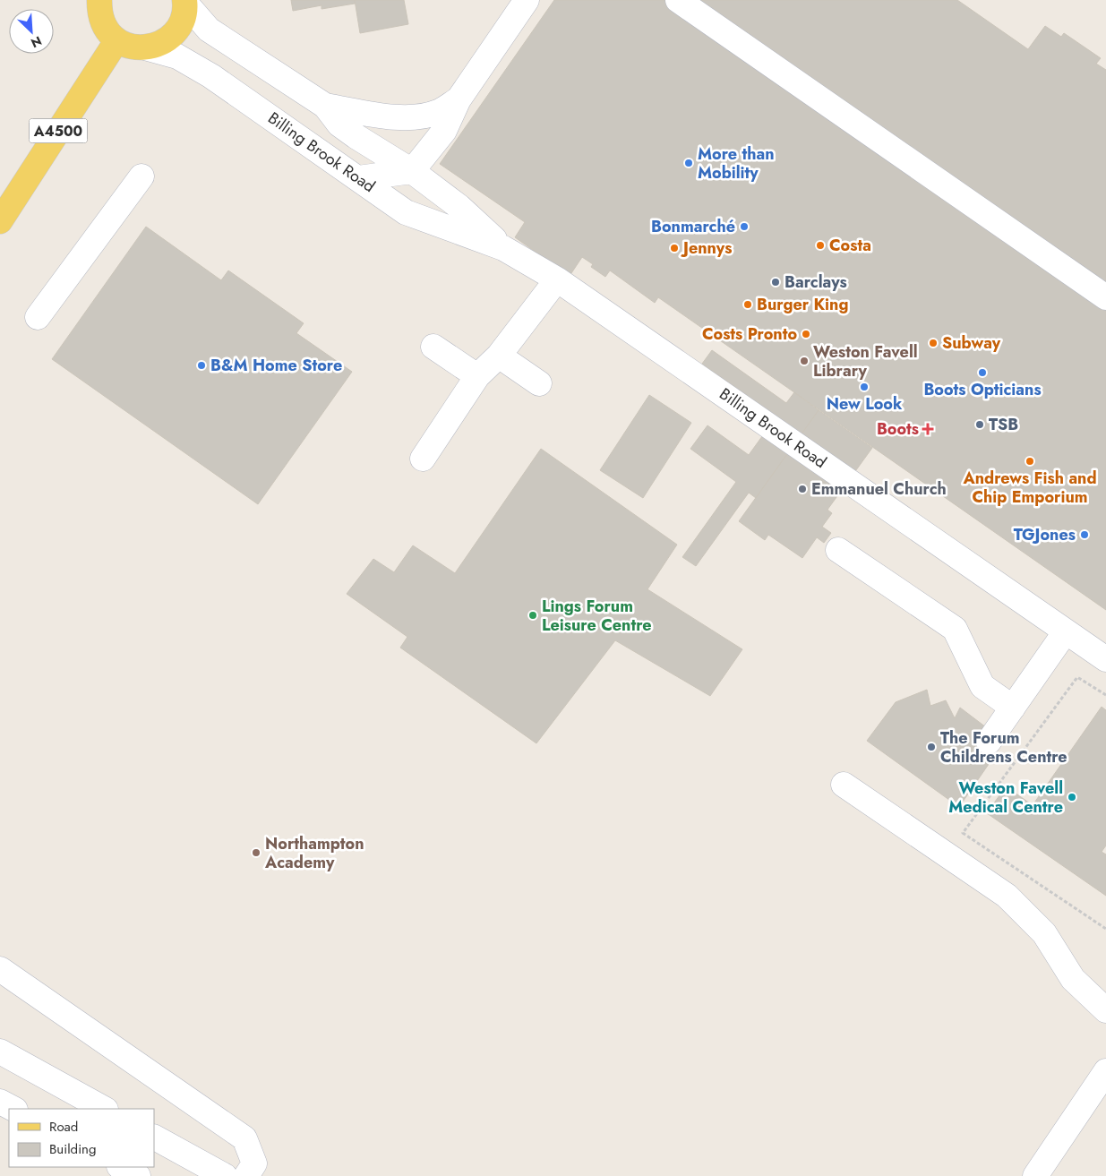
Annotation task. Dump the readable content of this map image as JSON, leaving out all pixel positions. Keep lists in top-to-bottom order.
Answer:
{
  "streets": {
    "main road": ["A4500"],
    "street": ["Billing Brook Road"]
  },
  "places": {
    "other": [
      "More than Mobility",
      "Bonmarché",
      "Costa",
      "Jennys",
      "Barclays",
      "Burger King",
      "Costs Pronto",
      "Subway",
      "Weston Favell Library",
      "B&M Home Store",
      "Boots Opticians",
      "New Look",
      "TSB",
      "Andrews Fish and Chip Emporium",
      "Emmanuel Church",
      "TGJones",
      "Lings Forum Leisure Centre",
      "The Forum Childrens Centre",
      "Weston Favell Medical Centre",
      "Northampton Academy"
    ],
    "health": ["Boots"]
  },
  "legend": ["Road", "Building"],
  "north": "bottom right"
}
